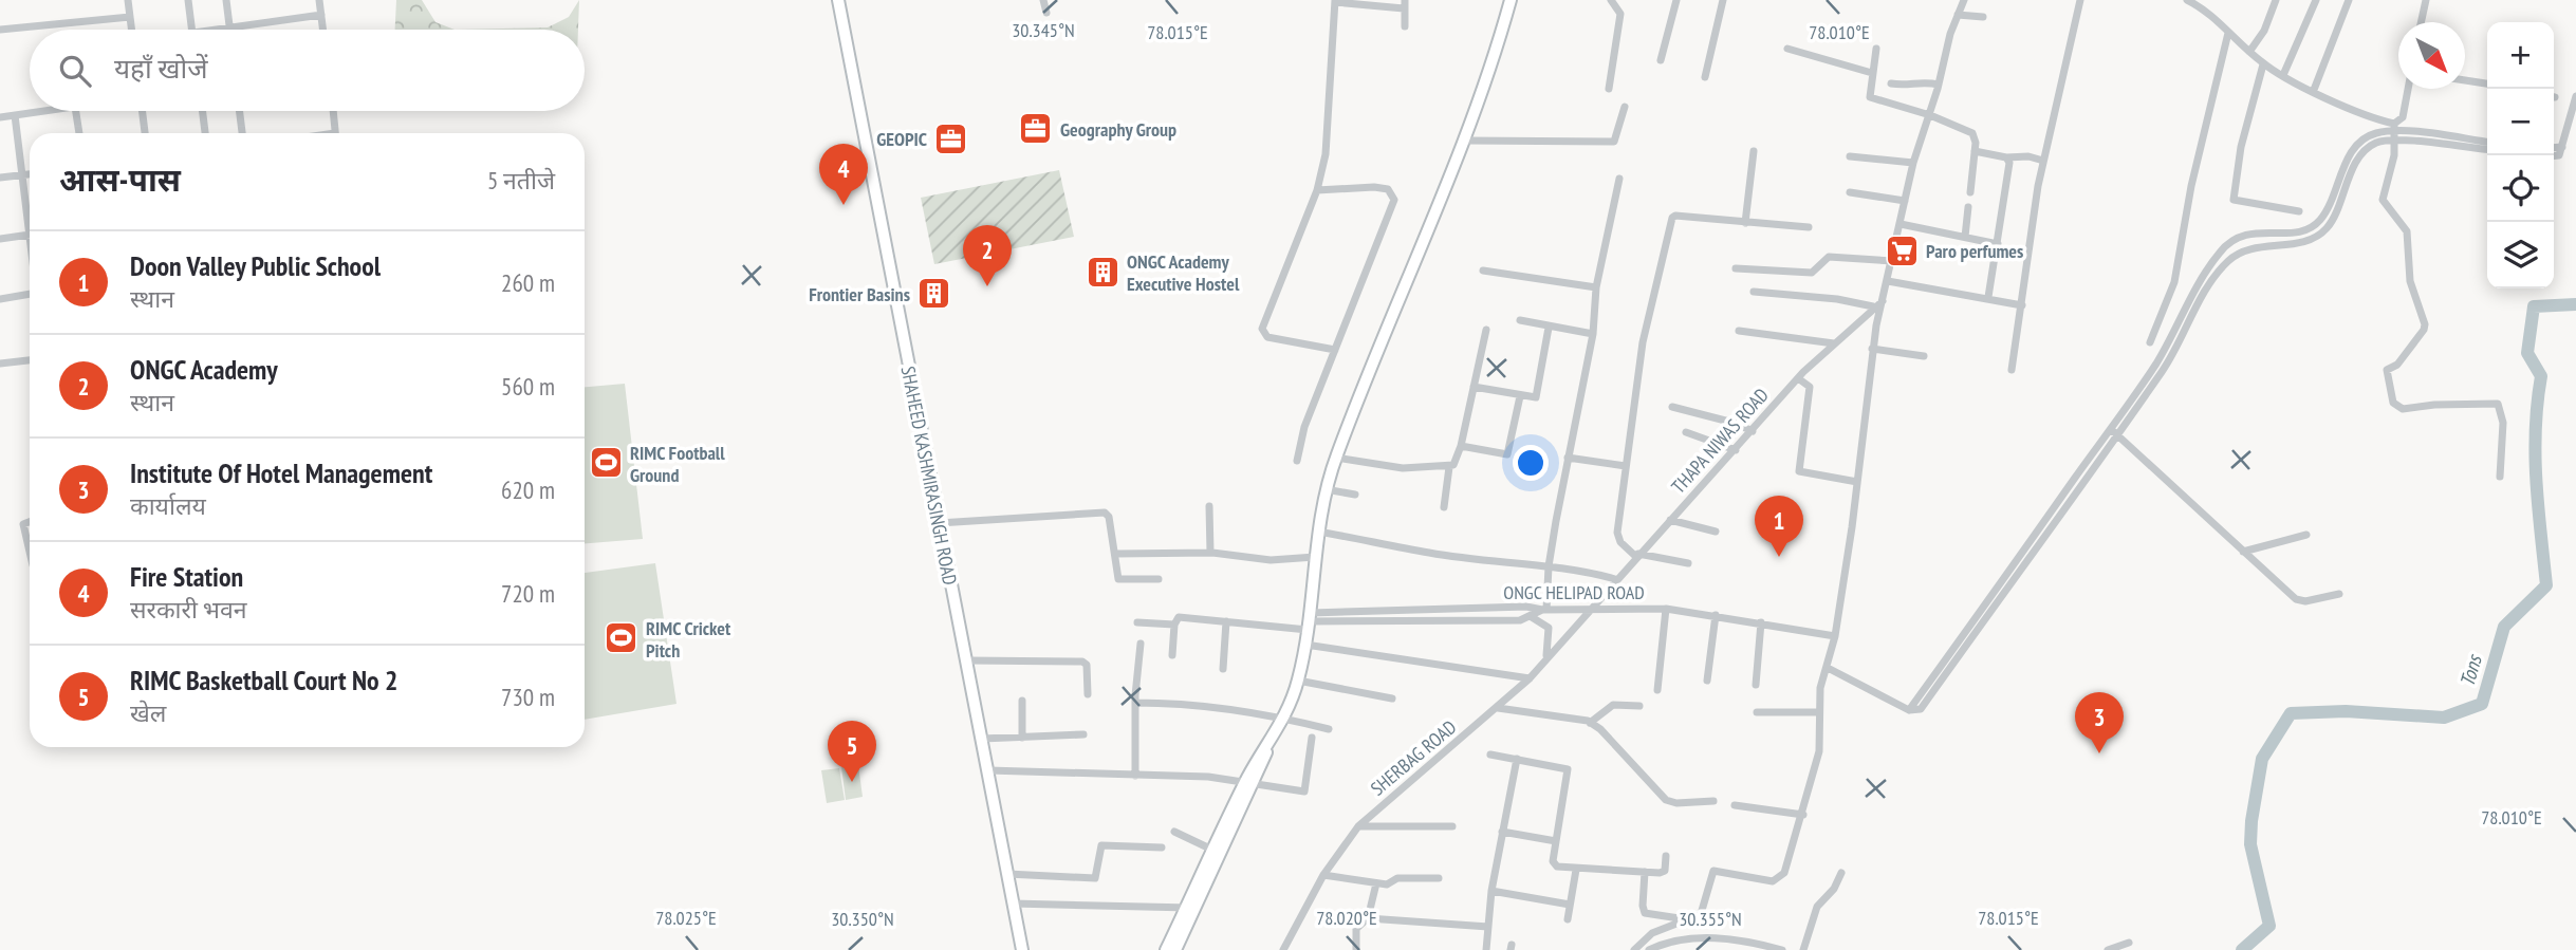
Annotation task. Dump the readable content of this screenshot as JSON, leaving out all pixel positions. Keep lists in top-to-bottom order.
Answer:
{
  "streets": {
    "street": [
      "THAPA NIWAS ROAD",
      "SHAHEED KASHMIRASINGH ROAD",
      "ONGC HELIPAD ROAD",
      "SHERBAG ROAD"
    ]
  },
  "crossings": [
    ["THAPA NIWAS ROAD", "ONGC HELIPAD ROAD"],
    ["THAPA NIWAS ROAD", "SHERBAG ROAD"],
    ["ONGC HELIPAD ROAD", "SHERBAG ROAD"]
  ],
  "water": ["Tons"],
  "places": {
    "office": ["Geography Group", "GEOPIC"],
    "supermarket": ["Paro perfumes"],
    "building": ["ONGC Academy Executive Hostel", "Frontier Basins"],
    "sports": ["RIMC Football Ground", "RIMC Cricket Pitch"]
  },
  "north": "bottom right",
  "page": {
    "map_buttons": ["+", "−"],
    "search": "यहाँ खोजें",
    "heading": ["आस-पास", "5 नतीजे"],
    "pins": [
      "4",
      "2",
      "1",
      "3",
      "5"
    ],
    "list": [
      {
        "mark": "1",
        "name": "Doon Valley Public School",
        "note": "स्थान",
        "value": "260 m"
      },
      {
        "mark": "2",
        "name": "ONGC Academy",
        "note": "स्थान",
        "value": "560 m"
      },
      {
        "mark": "3",
        "name": "Institute Of Hotel Management",
        "note": "कार्यालय",
        "value": "620 m"
      },
      {
        "mark": "4",
        "name": "Fire Station",
        "note": "सरकारी भवन",
        "value": "720 m"
      },
      {
        "mark": "5",
        "name": "RIMC Basketball Court No 2",
        "note": "खेल",
        "value": "730 m"
      }
    ]
  },
  "coordinates": [
    "30.345°N",
    "78.015°E",
    "78.010°E",
    "78.025°E",
    "78.020°E",
    "30.350°N",
    "30.355°N"
  ]
}
